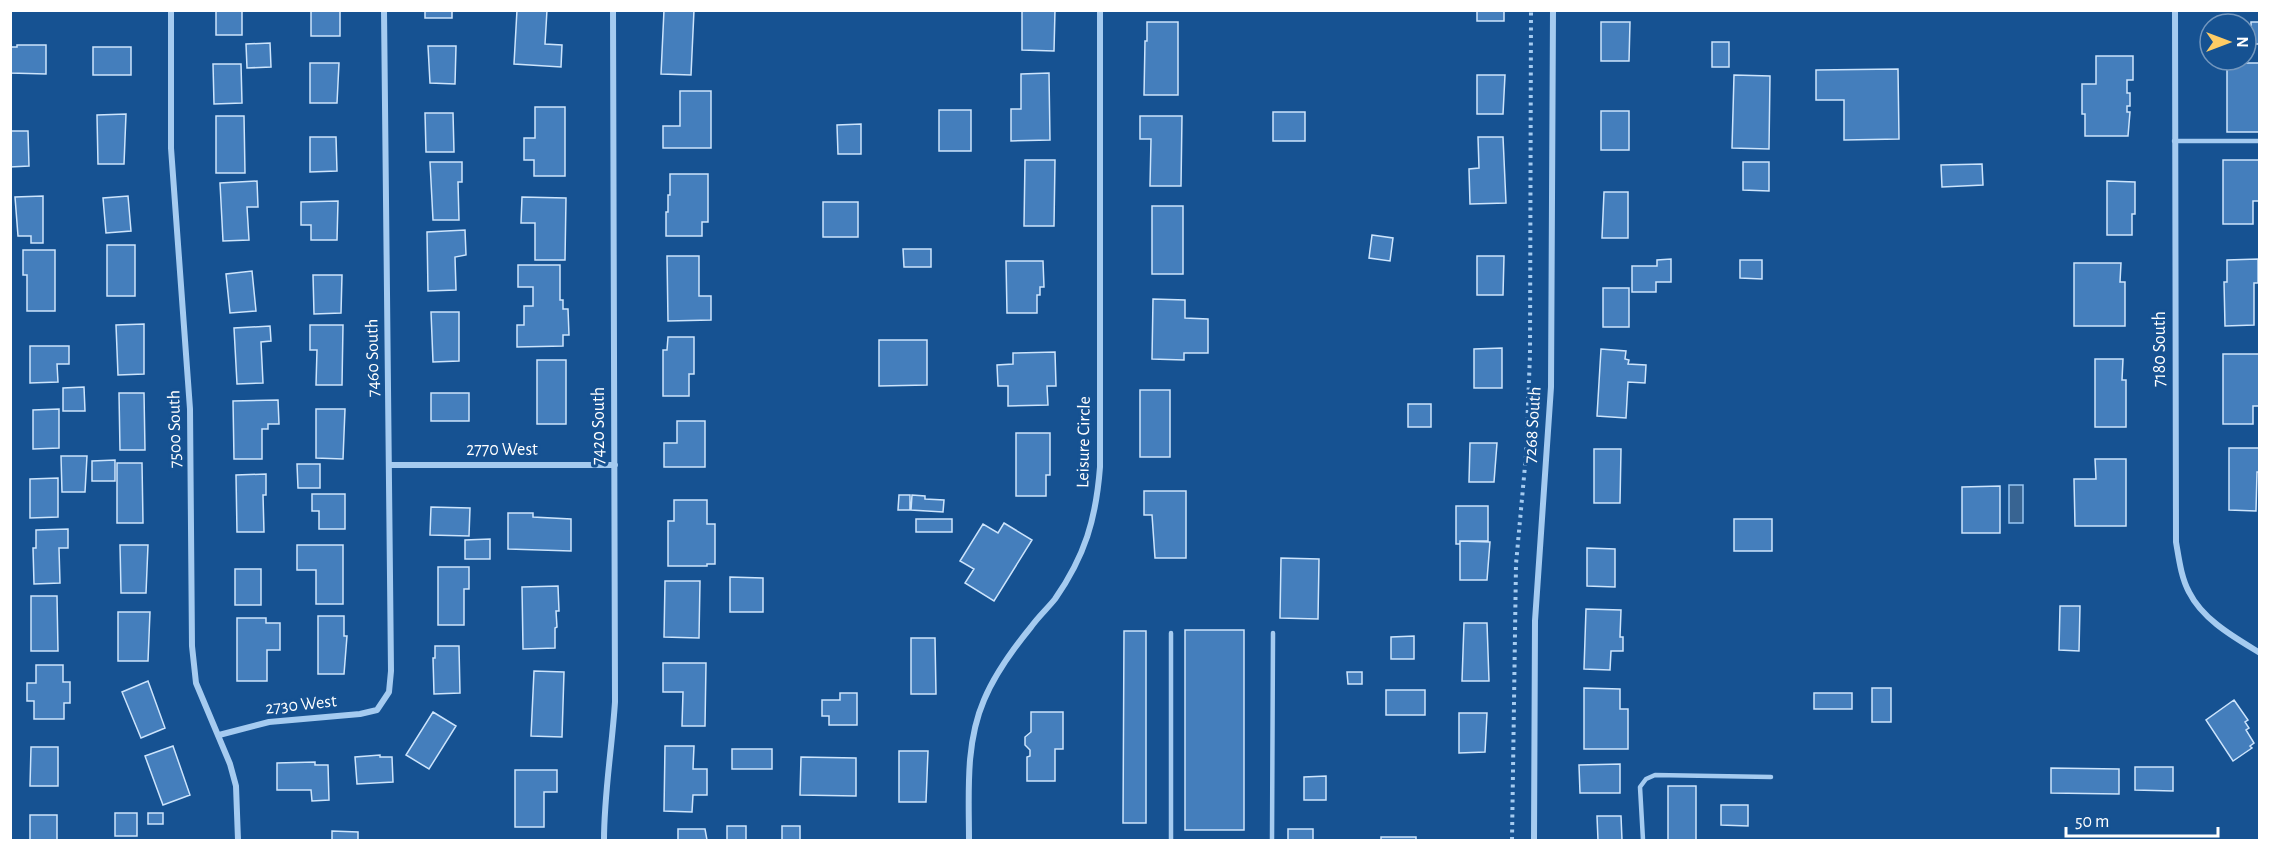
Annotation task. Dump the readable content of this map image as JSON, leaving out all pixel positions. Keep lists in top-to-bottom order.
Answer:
{
  "streets": {
    "street": [
      "7180 South",
      "7460 South",
      "7268 South",
      "7420 South",
      "7500 South",
      "Leisure Circle",
      "2770 West",
      "2730 West"
    ]
  },
  "crossings": [
    ["7460 South", "2770 West"],
    ["7460 South", "2730 West"],
    ["7420 South", "2770 West"],
    ["7500 South", "2730 West"]
  ],
  "scale_bar": "50 m",
  "north": "right"
}
